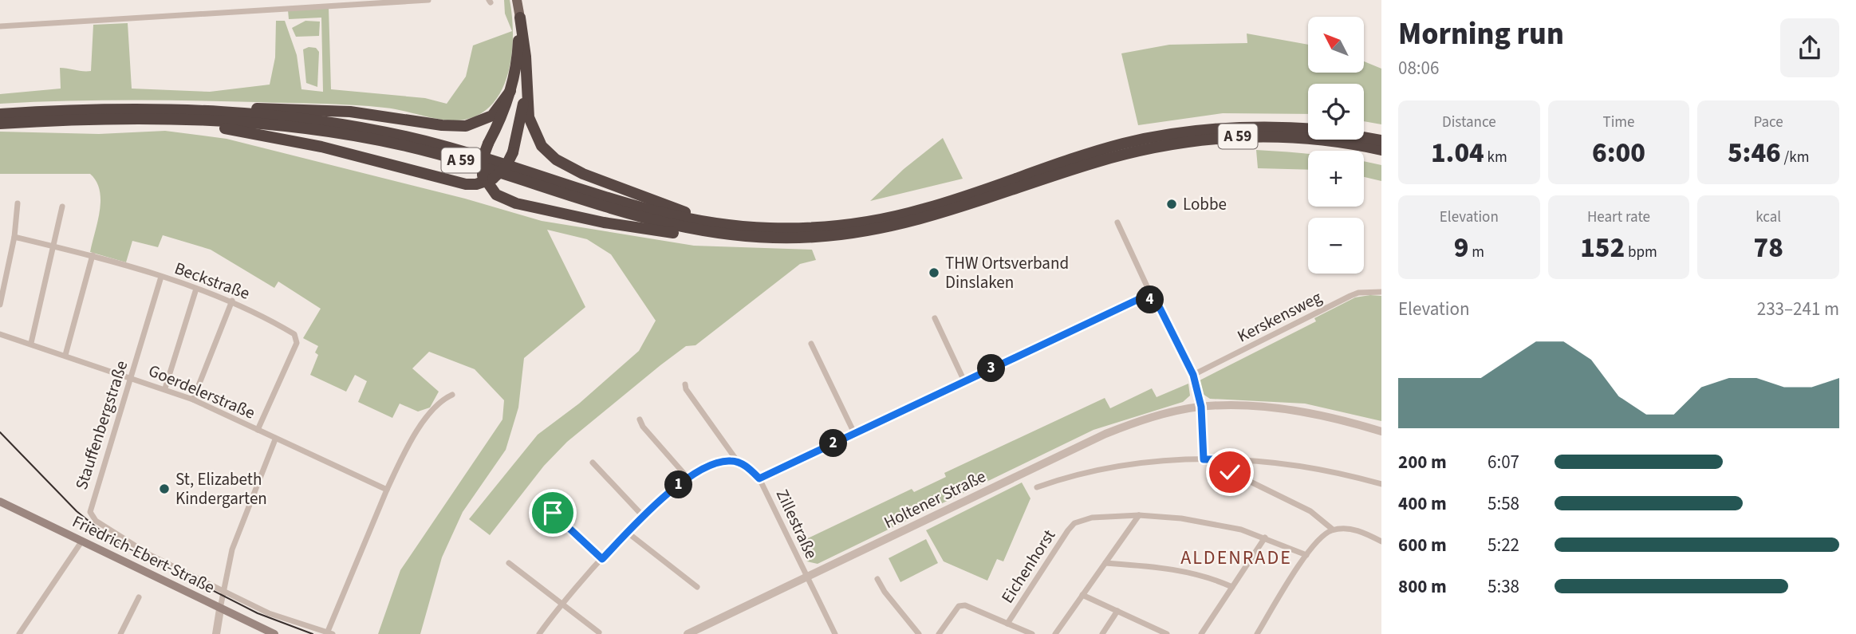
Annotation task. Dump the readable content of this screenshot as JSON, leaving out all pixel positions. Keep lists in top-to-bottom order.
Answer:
{
  "streets": {
    "highway": ["A 59"],
    "main road": ["Friedrich-Ebert-Straße"],
    "street": [
      "Beckstraße",
      "Kerskensweg",
      "Goerdelerstraße",
      "Stauffenbergstraße",
      "Holtener Straße",
      "Zillestraße",
      "Eichenhorst"
    ]
  },
  "crossings": [
    ["Beckstraße", "Goerdelerstraße"],
    ["Beckstraße", "Stauffenbergstraße"],
    ["Goerdelerstraße", "Stauffenbergstraße"],
    ["Holtener Straße", "Zillestraße"]
  ],
  "districts": ["ALDENRADE"],
  "places": ["Lobbe", "THW Ortsverband Dinslaken", "St, Elizabeth Kindergarten"],
  "north": "top left",
  "page": {
    "heading": ["Morning run", "08:06"],
    "map_buttons": ["+", "−"],
    "stats": [
      ["Distance", "1.04 km"],
      ["Time", "6:00"],
      ["Pace", "5:46 /km"],
      ["Elevation", "9 m"],
      ["Heart rate", "152 bpm"],
      ["kcal", "78"]
    ],
    "chart": ["Elevation", "233–241 m"],
    "pins": [
      "4",
      "3",
      "2",
      "1"
    ],
    "list": [
      {
        "name": "200 m",
        "note": "6:07"
      },
      {
        "name": "400 m",
        "note": "5:58"
      },
      {
        "name": "600 m",
        "note": "5:22"
      },
      {
        "name": "800 m",
        "note": "5:38"
      }
    ]
  }
}
